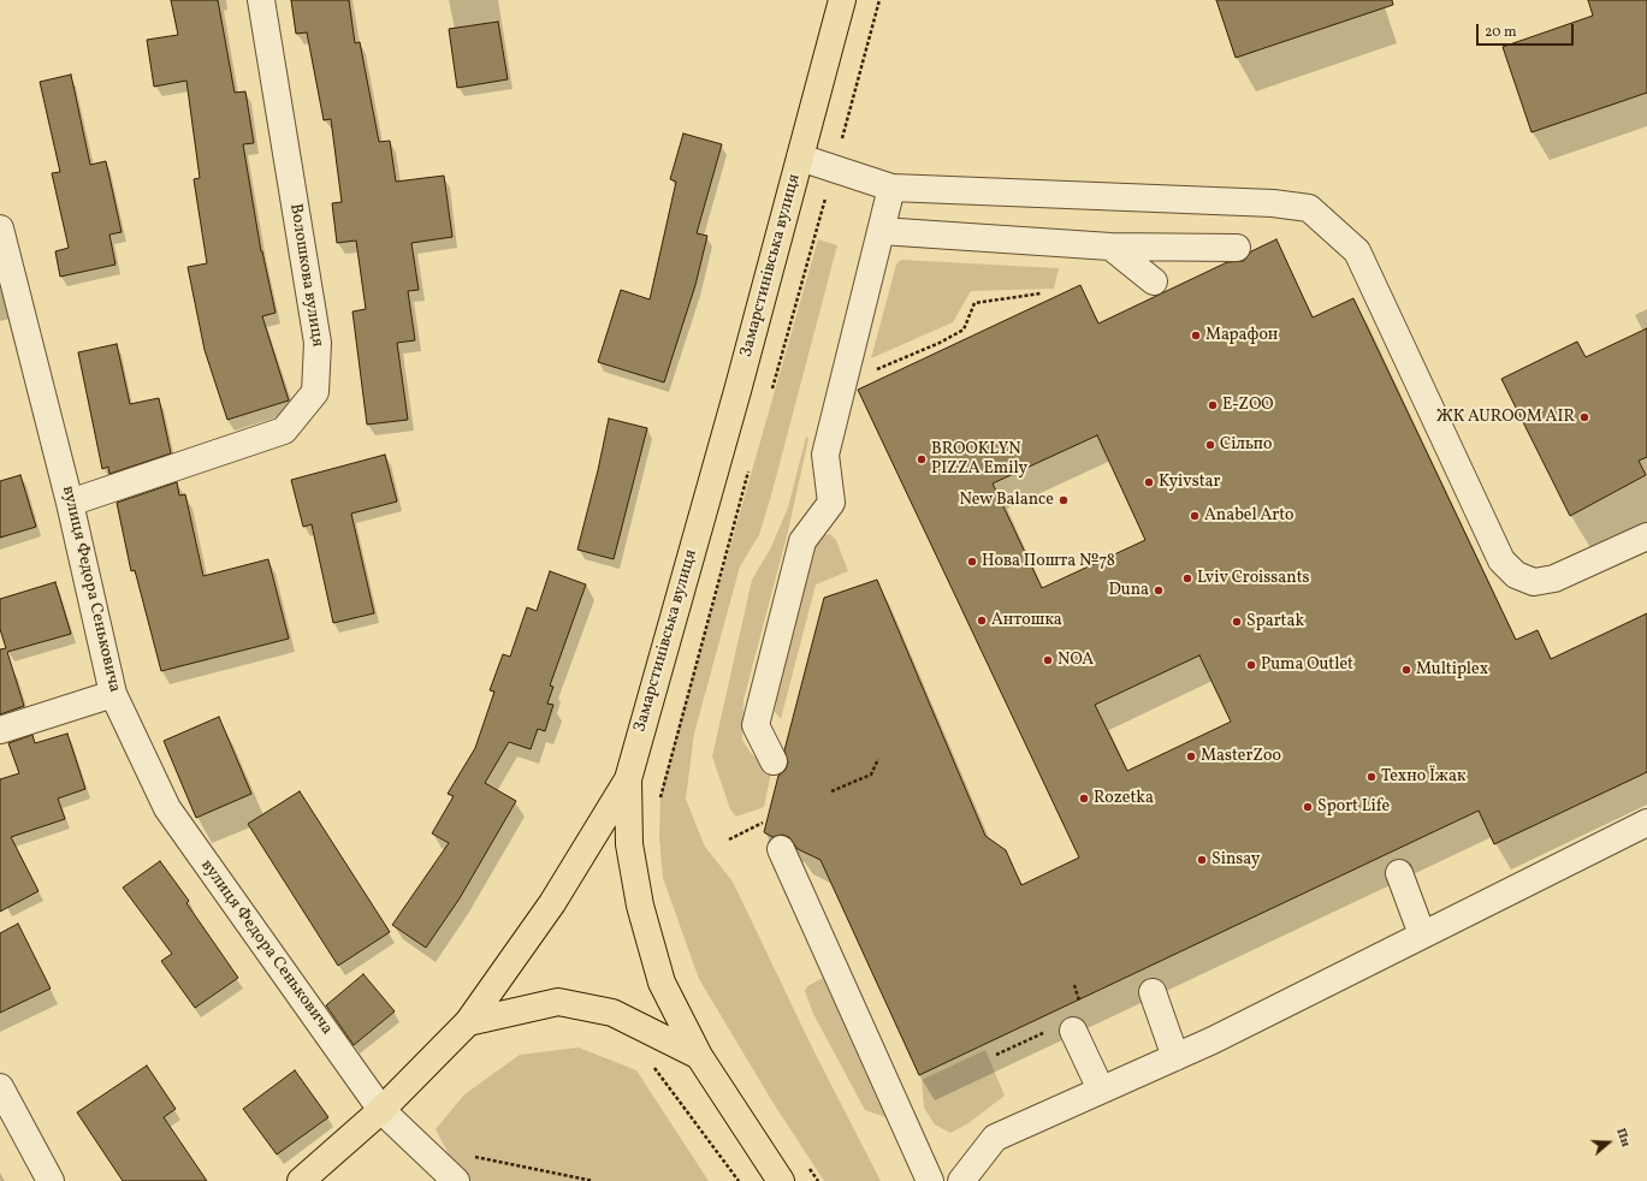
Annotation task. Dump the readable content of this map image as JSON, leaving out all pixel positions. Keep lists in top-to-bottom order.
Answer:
{
  "streets": {
    "main road": ["Замарстинівська вулиця"],
    "street": ["Волошкова вулиця", "вулиця Федора Сеньковича"]
  },
  "crossings": [
    ["Замарстинівська вулиця", "вулиця Федора Сеньковича"],
    ["Волошкова вулиця", "вулиця Федора Сеньковича"]
  ],
  "places": [
    "Марафон",
    "E-ZOO",
    "ЖК AUROOM AIR",
    "Сільпо",
    "BROOKLYN PIZZA Emily",
    "Kyivstar",
    "New Balance",
    "Anabel Arto",
    "Нова Пошта №78",
    "Lviv Croissants",
    "Duna",
    "Антошка",
    "Spartak",
    "NOA",
    "Puma Outlet",
    "Multiplex",
    "MasterZoo",
    "Техно Їжак",
    "Rozetka",
    "Sport Life",
    "Sinsay"
  ],
  "scale_bar": "20 m",
  "north": "right"
}
